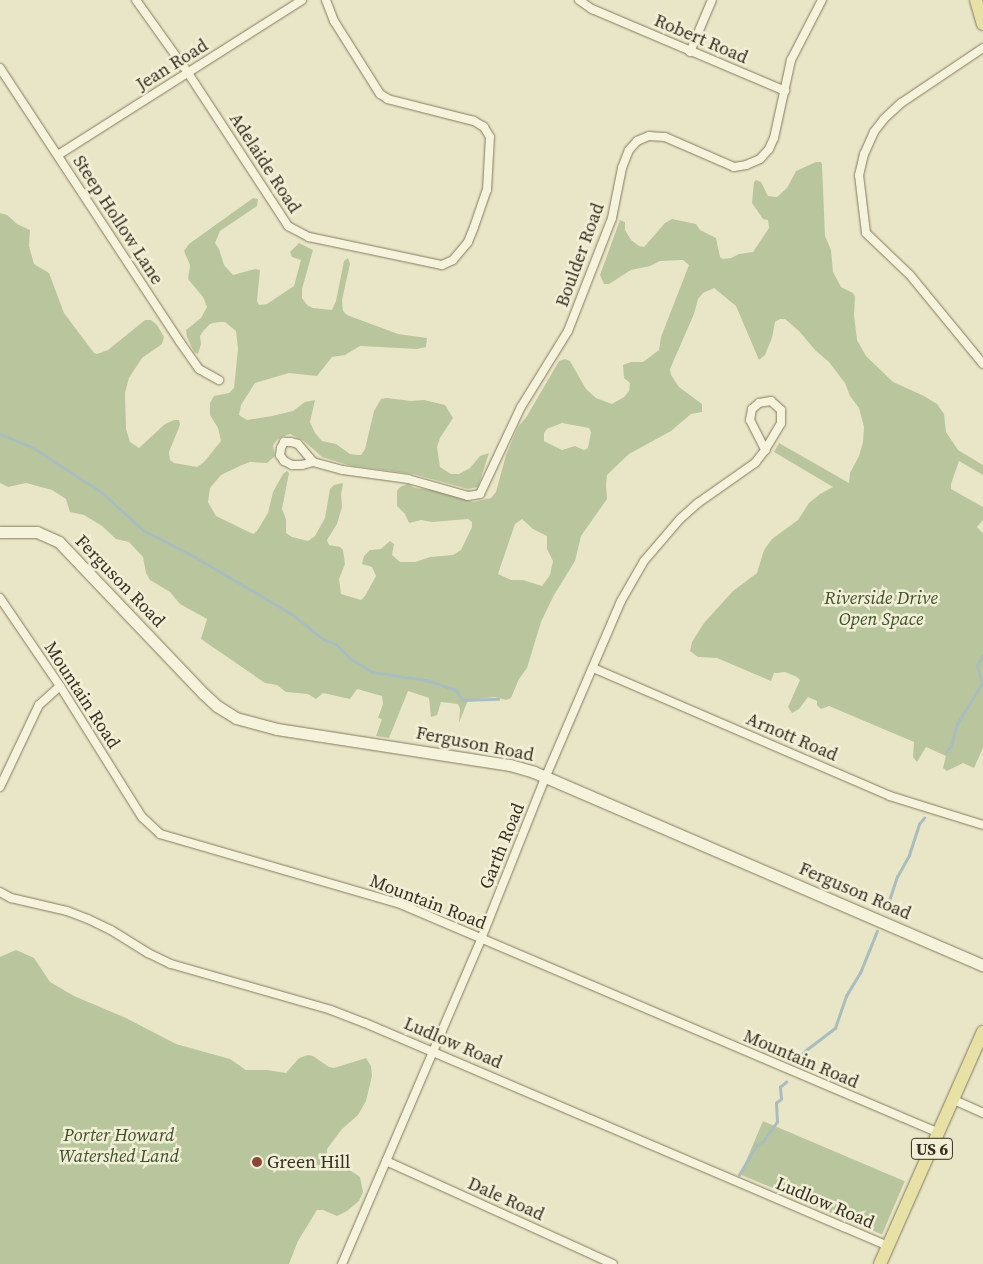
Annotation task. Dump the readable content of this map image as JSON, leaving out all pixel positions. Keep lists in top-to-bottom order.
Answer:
{
  "streets": {
    "main road": ["US 6"],
    "street": [
      "Robert Road",
      "Jean Road",
      "Adelaide Road",
      "Steep Hollow Lane",
      "Boulder Road",
      "Ferguson Road",
      "Mountain Road",
      "Arnott Road",
      "Garth Road",
      "Ludlow Road",
      "Dale Road"
    ]
  },
  "crossings": [
    ["Robert Road", "Boulder Road"],
    ["Jean Road", "Adelaide Road"],
    ["Jean Road", "Steep Hollow Lane"],
    ["Ferguson Road", "Garth Road"],
    ["Mountain Road", "Garth Road"],
    ["Mountain Road", "US 6"],
    ["Arnott Road", "Garth Road"],
    ["Garth Road", "Ludlow Road"],
    ["Garth Road", "Dale Road"],
    ["Ludlow Road", "US 6"]
  ],
  "parks": ["Riverside Drive Open Space", "Porter Howard Watershed Land"],
  "places": ["Green Hill"]
}
